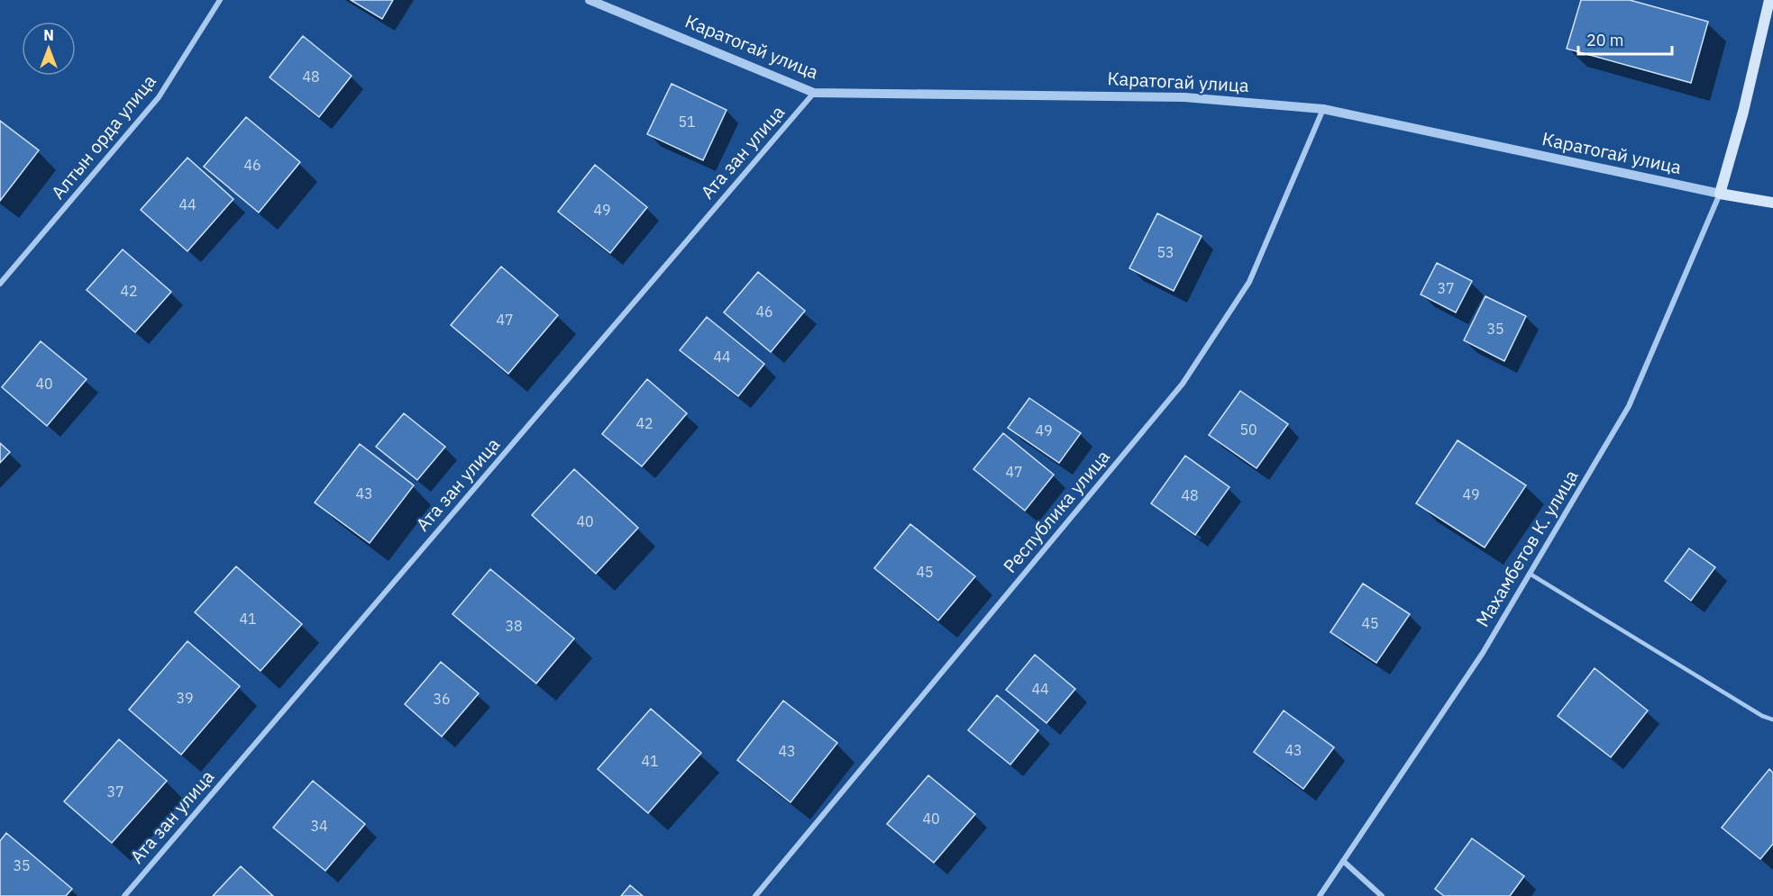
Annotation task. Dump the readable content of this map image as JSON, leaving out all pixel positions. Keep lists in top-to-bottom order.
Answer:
{
  "streets": {
    "main road": ["Каратогай улица"],
    "street": [
      "Алтын орда улица",
      "Ата зан улица",
      "Республика улица",
      "Махамбетов К. улица"
    ]
  },
  "crossings": [
    ["Каратогай улица", "Ата зан улица"],
    ["Каратогай улица", "Республика улица"],
    ["Каратогай улица", "Махамбетов К. улица"]
  ],
  "house_numbers": [
    "48",
    "51",
    "46",
    "44",
    "49",
    "53",
    "37",
    "42",
    "46",
    "47",
    "35",
    "44",
    "40",
    "42",
    "50",
    "49",
    "47",
    "43",
    "49",
    "48",
    "40",
    "45",
    "41",
    "45",
    "38",
    "44",
    "39",
    "36",
    "43",
    "43",
    "41",
    "37",
    "40",
    "34",
    "35"
  ],
  "scale_bar": "20 m",
  "north": "top"
}
